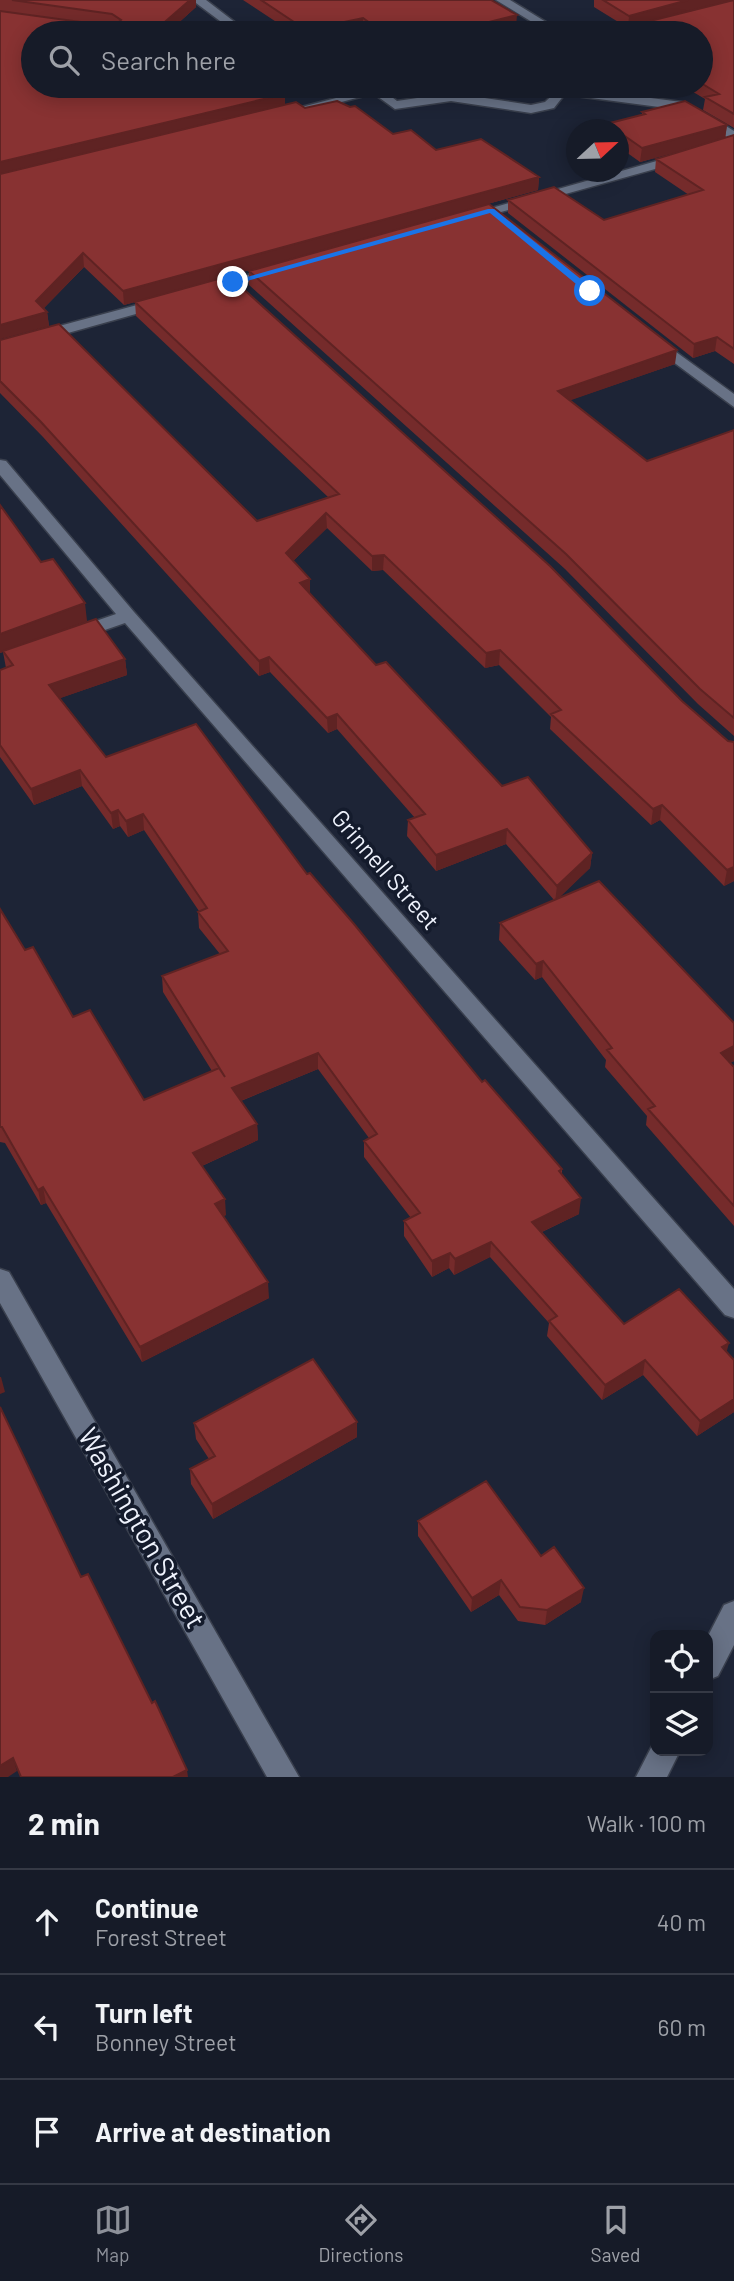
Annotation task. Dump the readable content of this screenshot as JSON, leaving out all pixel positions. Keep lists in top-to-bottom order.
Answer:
{
  "streets": {
    "street": ["Grinnell Street", "Washington Street"]
  },
  "north": "right",
  "page": {
    "search": "Search here",
    "heading": ["2 min", "Walk · 100 m"],
    "list": [
      ["Continue", "Forest Street", "40 m"],
      ["Turn left", "Bonney Street", "60 m"],
      "Arrive at destination"
    ],
    "nav": ["Map", "Directions", "Saved"]
  }
}
